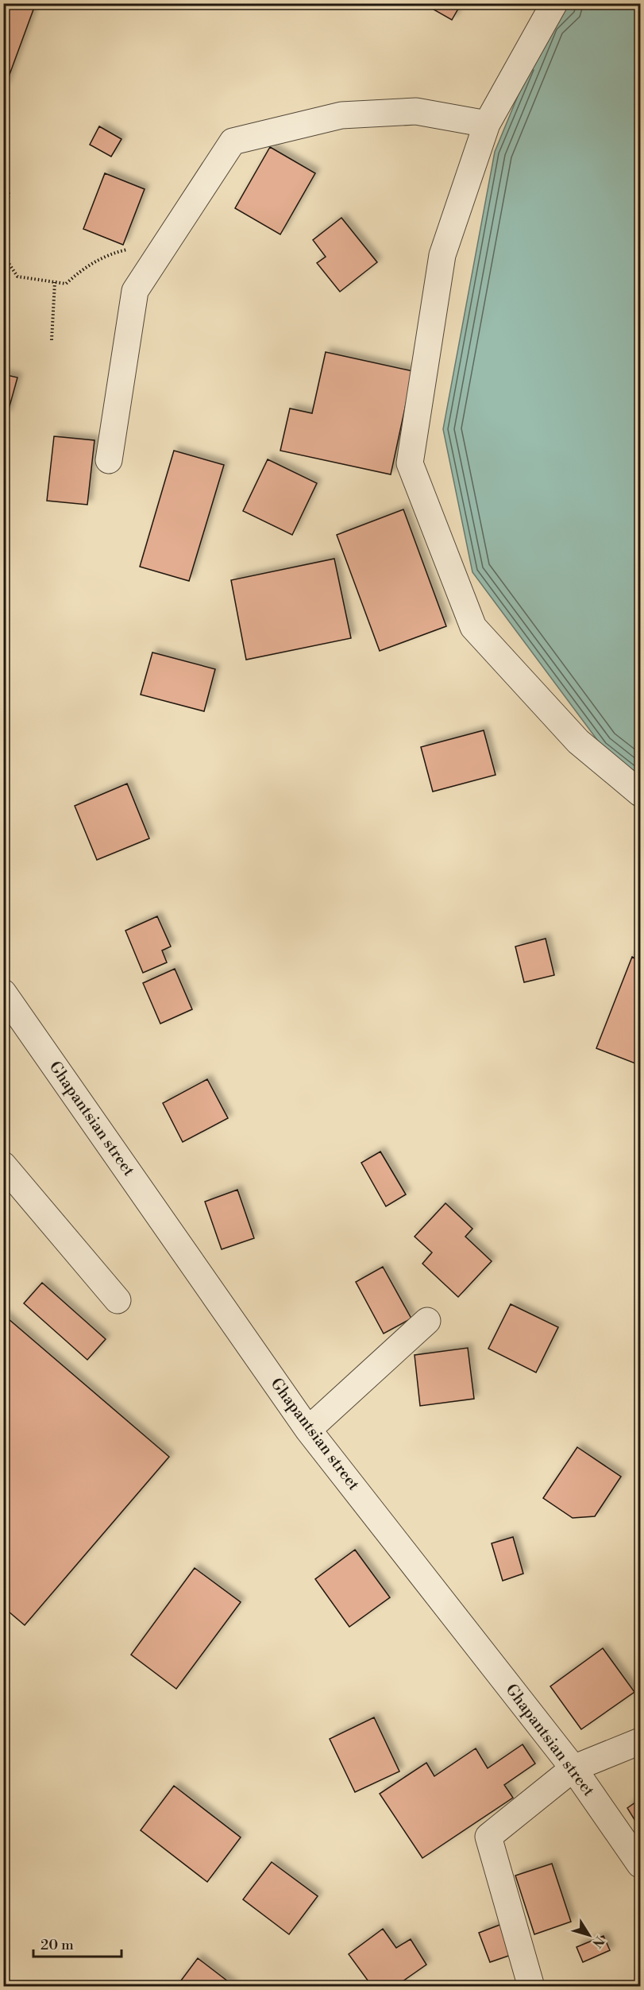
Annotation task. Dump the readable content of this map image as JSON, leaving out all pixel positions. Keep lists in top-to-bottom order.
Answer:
{
  "streets": {
    "street": ["Ghapantsian street"]
  },
  "scale_bar": "20 m",
  "north": "bottom right"
}
